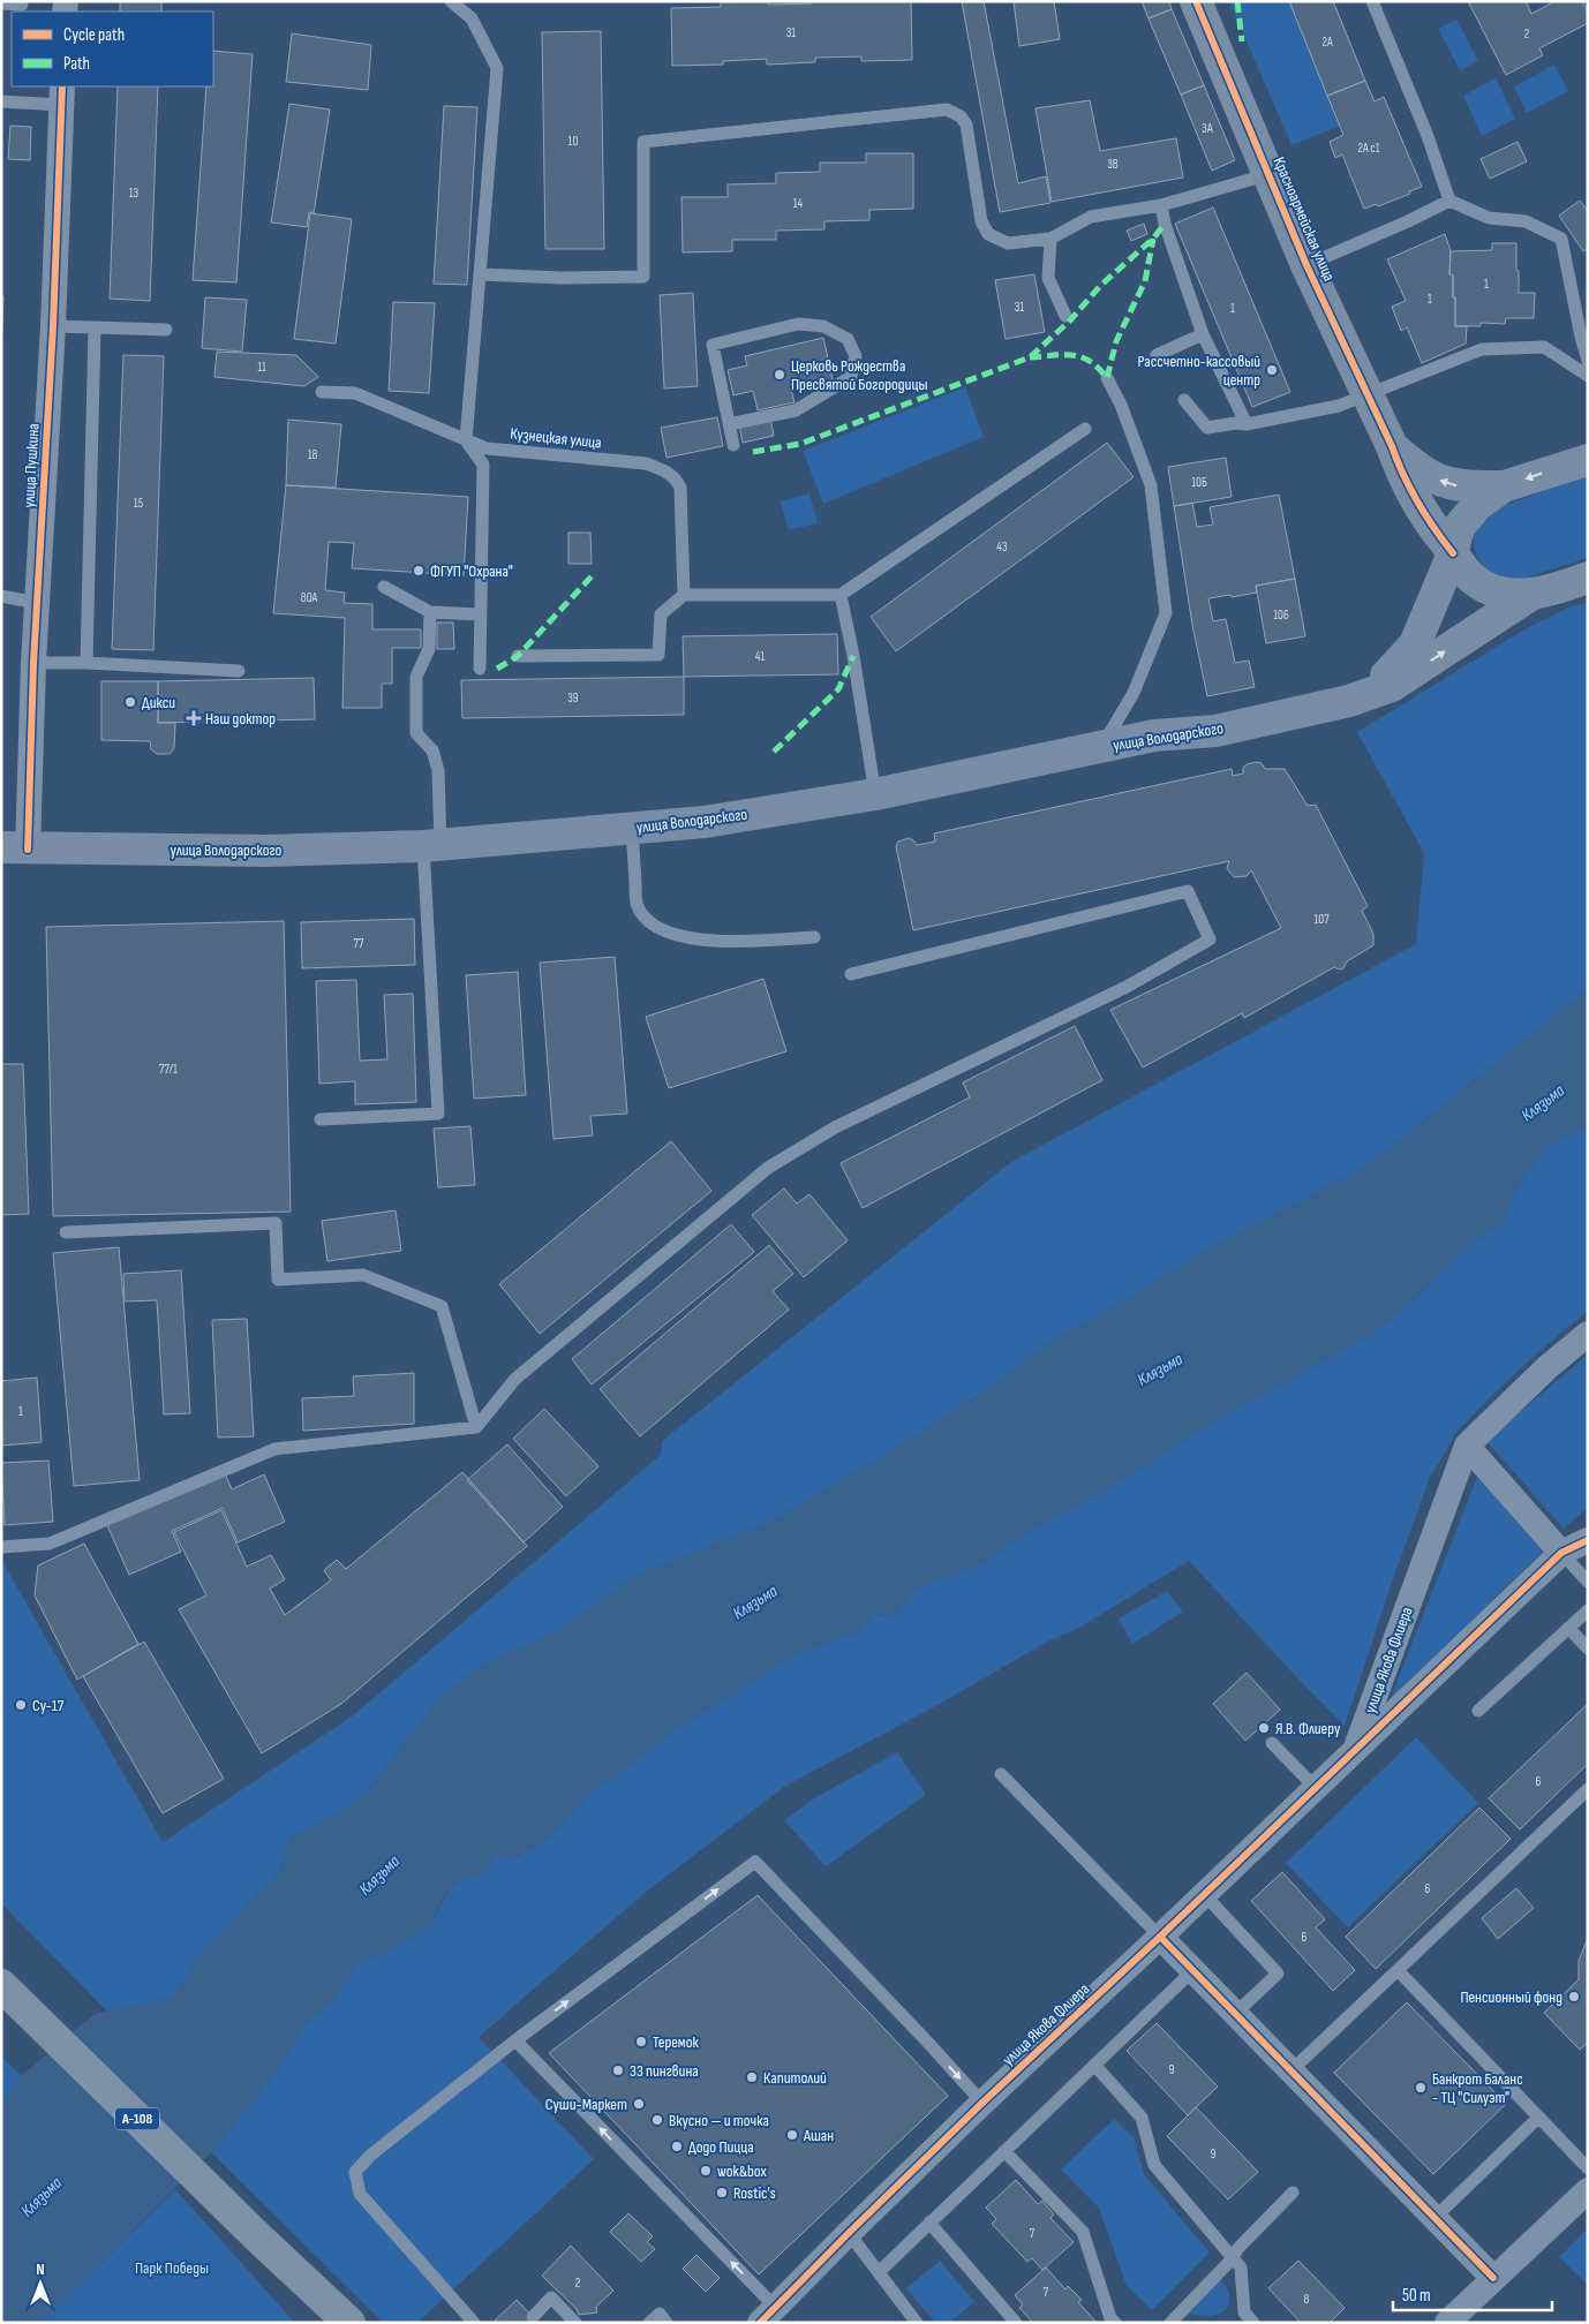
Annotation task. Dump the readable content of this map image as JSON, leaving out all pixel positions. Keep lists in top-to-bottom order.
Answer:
{
  "streets": {
    "highway": ["А-108"],
    "main road": ["Красноармейская улица", "улица Володарского"],
    "street": ["улица Пушкина", "улица Якова Флиера"],
    "lane": ["Кузнецкая улица"]
  },
  "crossings": [
    ["Красноармейская улица", "улица Володарского"],
    ["улица Пушкина", "улица Володарского"]
  ],
  "water": ["Клязьма"],
  "parks": ["Парк Победы"],
  "places": {
    "other": [
      "Рассчетно-кассовый центр",
      "Церковь Рождества Пресвятой Богородицы",
      "ФГУП \"Охрана\"",
      "Дикси",
      "Су-17",
      "Я.В. Флиеру",
      "Пенсионный фонд",
      "Теремок",
      "33 пингвина",
      "Капитолий",
      "Банкрот Баланс - ТЦ \"Силуэт\"",
      "Суши-Маркет",
      "Вкусно — и точка",
      "Ашан",
      "Додо Пицца",
      "wok&box",
      "Rostic's"
    ],
    "health": ["Наш доктор"]
  },
  "house_numbers": [
    "31",
    "2",
    "2А",
    "3А",
    "10",
    "2А с1",
    "3В",
    "13",
    "14",
    "1",
    "1",
    "31",
    "1",
    "11",
    "18",
    "10Б",
    "15",
    "43",
    "80А",
    "106",
    "41",
    "39",
    "107",
    "77",
    "77/1",
    "1",
    "6",
    "6",
    "6",
    "9",
    "9",
    "7",
    "2",
    "7",
    "8"
  ],
  "legend": ["Cycle path", "Path"],
  "scale_bar": "50 m",
  "north": "top"
}
